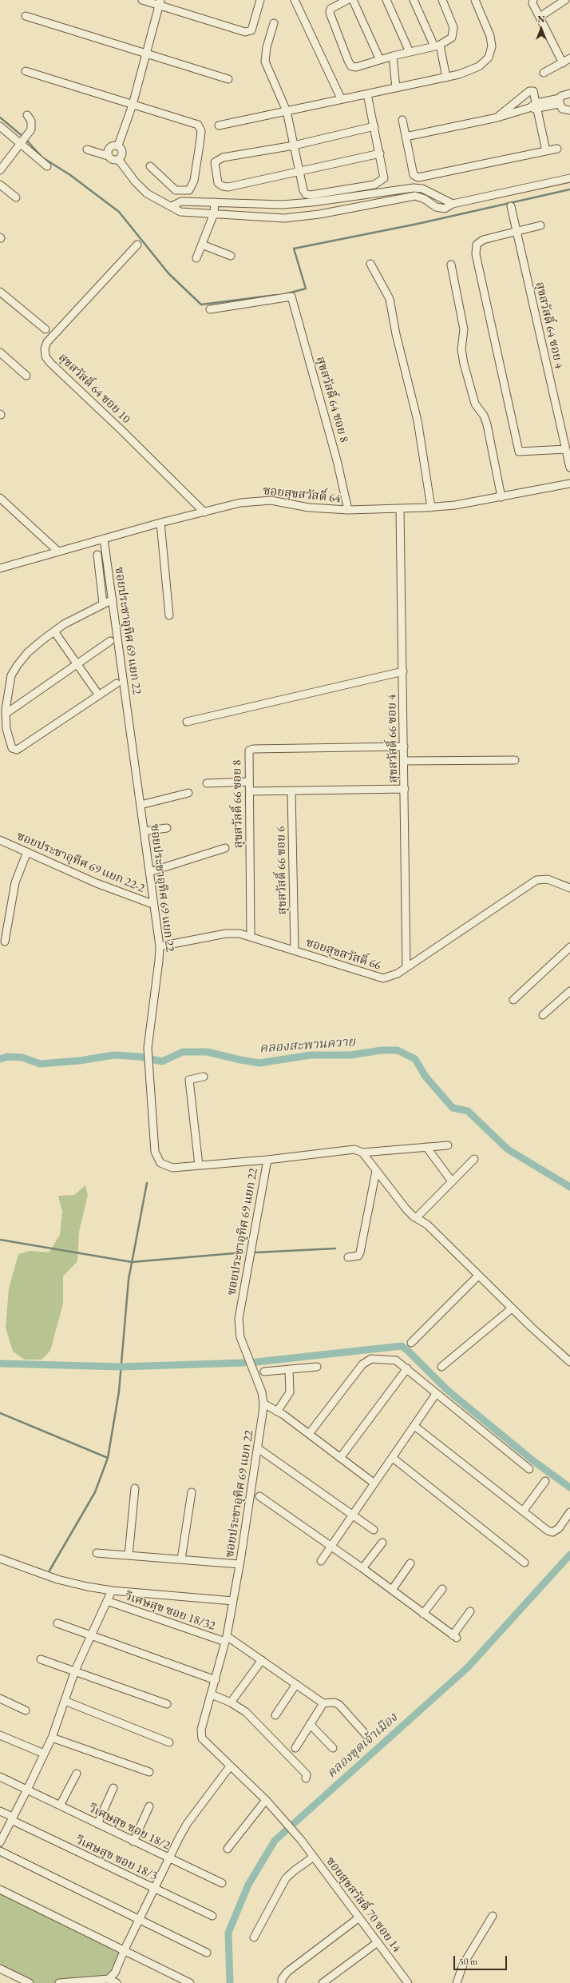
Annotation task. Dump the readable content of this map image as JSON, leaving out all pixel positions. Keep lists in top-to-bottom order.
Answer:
{
  "streets": {
    "street": [
      "สุขสวัสดิ์ 64 ซอย 4",
      "สุขสวัสดิ์ 64 ซอย 10",
      "สุขสวัสดิ์ 64 ซอย 8",
      "ซอยสุขสวัสดิ์ 64",
      "ซอยประชาอุทิศ 69 แยก 22",
      "สุขสวัสดิ์ 66 ซอย 4",
      "สุขสวัสดิ์ 66 ซอย 8",
      "ซอยประชาอุทิศ 69 แยก 22-2",
      "สุขสวัสดิ์ 66 ซอย 6",
      "ซอยสุขสวัสดิ์ 66",
      "วิเศษสุข ซอย 18/32",
      "วิเศษสุข ซอย 18/2",
      "วิเศษสุข ซอย 18/3",
      "ซอยสุขสวัสดิ์ 70 ซอย 14"
    ]
  },
  "crossings": [
    ["สุขสวัสดิ์ 64 ซอย 10", "ซอยสุขสวัสดิ์ 64"],
    ["สุขสวัสดิ์ 64 ซอย 8", "ซอยสุขสวัสดิ์ 64"],
    ["ซอยสุขสวัสดิ์ 64", "ซอยประชาอุทิศ 69 แยก 22"],
    ["ซอยสุขสวัสดิ์ 64", "สุขสวัสดิ์ 66 ซอย 4"],
    ["ซอยประชาอุทิศ 69 แยก 22", "ซอยประชาอุทิศ 69 แยก 22-2"],
    ["ซอยประชาอุทิศ 69 แยก 22", "ซอยสุขสวัสดิ์ 66"],
    ["ซอยประชาอุทิศ 69 แยก 22", "วิเศษสุข ซอย 18/32"],
    ["ซอยประชาอุทิศ 69 แยก 22", "ซอยสุขสวัสดิ์ 70 ซอย 14"],
    ["สุขสวัสดิ์ 66 ซอย 4", "สุขสวัสดิ์ 66 ซอย 8"],
    ["สุขสวัสดิ์ 66 ซอย 4", "ซอยสุขสวัสดิ์ 66"],
    ["สุขสวัสดิ์ 66 ซอย 8", "ซอยสุขสวัสดิ์ 66"],
    ["สุขสวัสดิ์ 66 ซอย 6", "ซอยสุขสวัสดิ์ 66"]
  ],
  "water": ["คลองสะพานควาย", "คลองขุดเจ้าเมือง"],
  "scale_bar": "50 m",
  "north": "top"
}
